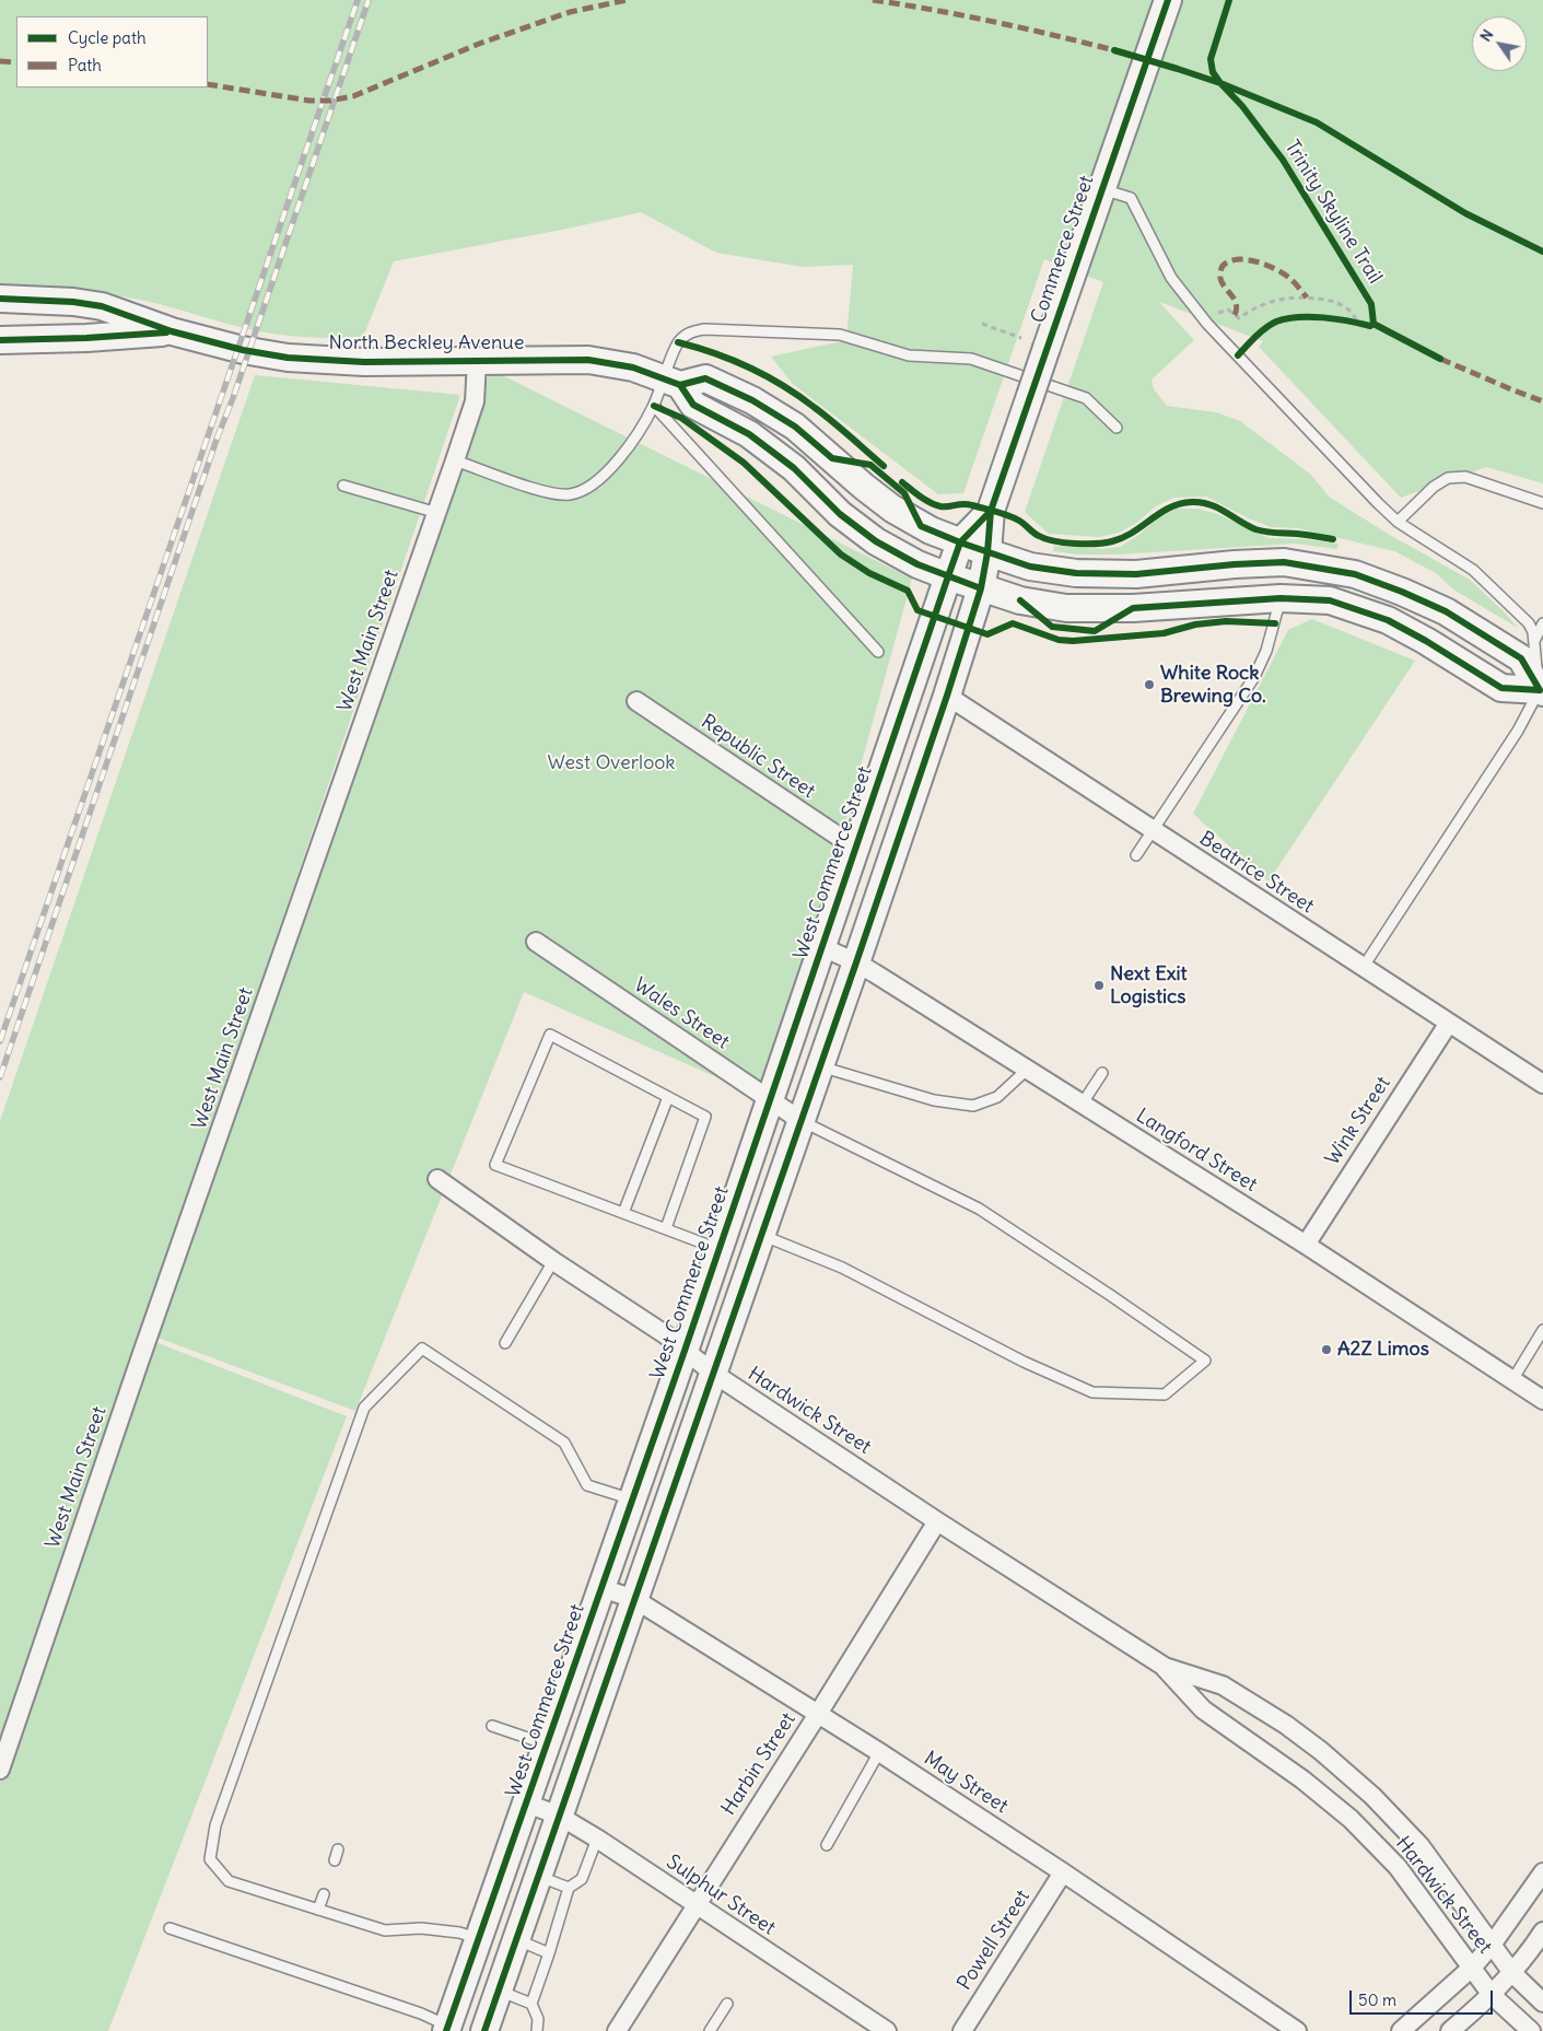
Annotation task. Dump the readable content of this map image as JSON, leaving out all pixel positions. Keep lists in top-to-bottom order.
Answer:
{
  "streets": {
    "main road": ["Commerce Street", "North Beckley Avenue", "West Commerce Street"],
    "street": [
      "West Main Street",
      "Republic Street",
      "Beatrice Street",
      "Wales Street",
      "Wink Street",
      "Langford Street",
      "Hardwick Street",
      "Harbin Street",
      "May Street",
      "Sulphur Street",
      "Powell Street"
    ],
    "cycle path": ["Trinity Skyline Trail"]
  },
  "crossings": [
    ["Commerce Street", "West Commerce Street"],
    ["North Beckley Avenue", "West Main Street"],
    ["Republic Street", "West Commerce Street"],
    ["West Commerce Street", "Wales Street"],
    ["West Commerce Street", "Langford Street"],
    ["West Commerce Street", "Hardwick Street"],
    ["West Commerce Street", "May Street"],
    ["West Commerce Street", "Sulphur Street"],
    ["Beatrice Street", "Wink Street"],
    ["Wink Street", "Langford Street"],
    ["Hardwick Street", "Harbin Street"],
    ["Harbin Street", "May Street"],
    ["Harbin Street", "Sulphur Street"],
    ["May Street", "Powell Street"]
  ],
  "parks": ["West Overlook"],
  "places": ["White Rock Brewing Co.", "Next Exit Logistics", "A2Z Limos"],
  "legend": ["Cycle path", "Path"],
  "scale_bar": "50 m",
  "north": "top left"
}
